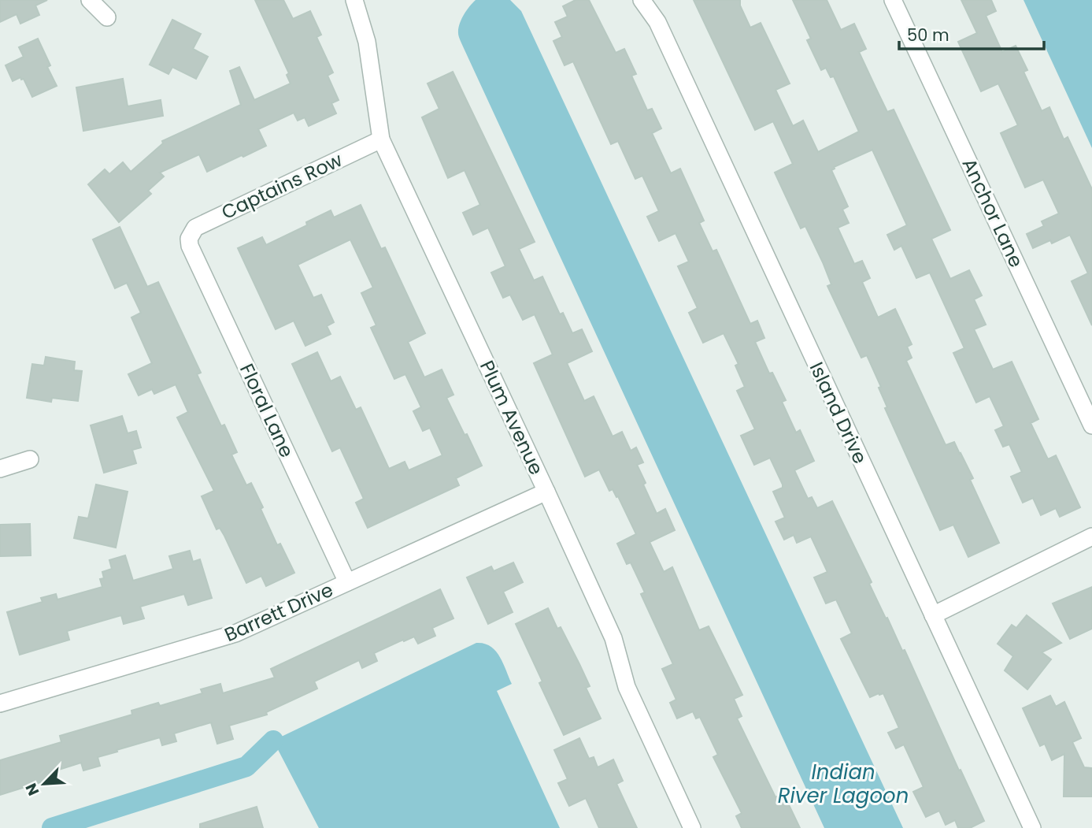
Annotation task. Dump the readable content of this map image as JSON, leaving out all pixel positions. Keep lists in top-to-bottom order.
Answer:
{
  "streets": {
    "street": [
      "Captains Row",
      "Anchor Lane",
      "Floral Lane",
      "Island Drive",
      "Plum Avenue",
      "Barrett Drive"
    ]
  },
  "crossings": [
    ["Captains Row", "Floral Lane"],
    ["Captains Row", "Plum Avenue"],
    ["Floral Lane", "Barrett Drive"],
    ["Plum Avenue", "Barrett Drive"]
  ],
  "water": ["Indian River Lagoon"],
  "scale_bar": "50 m",
  "north": "bottom left"
}
